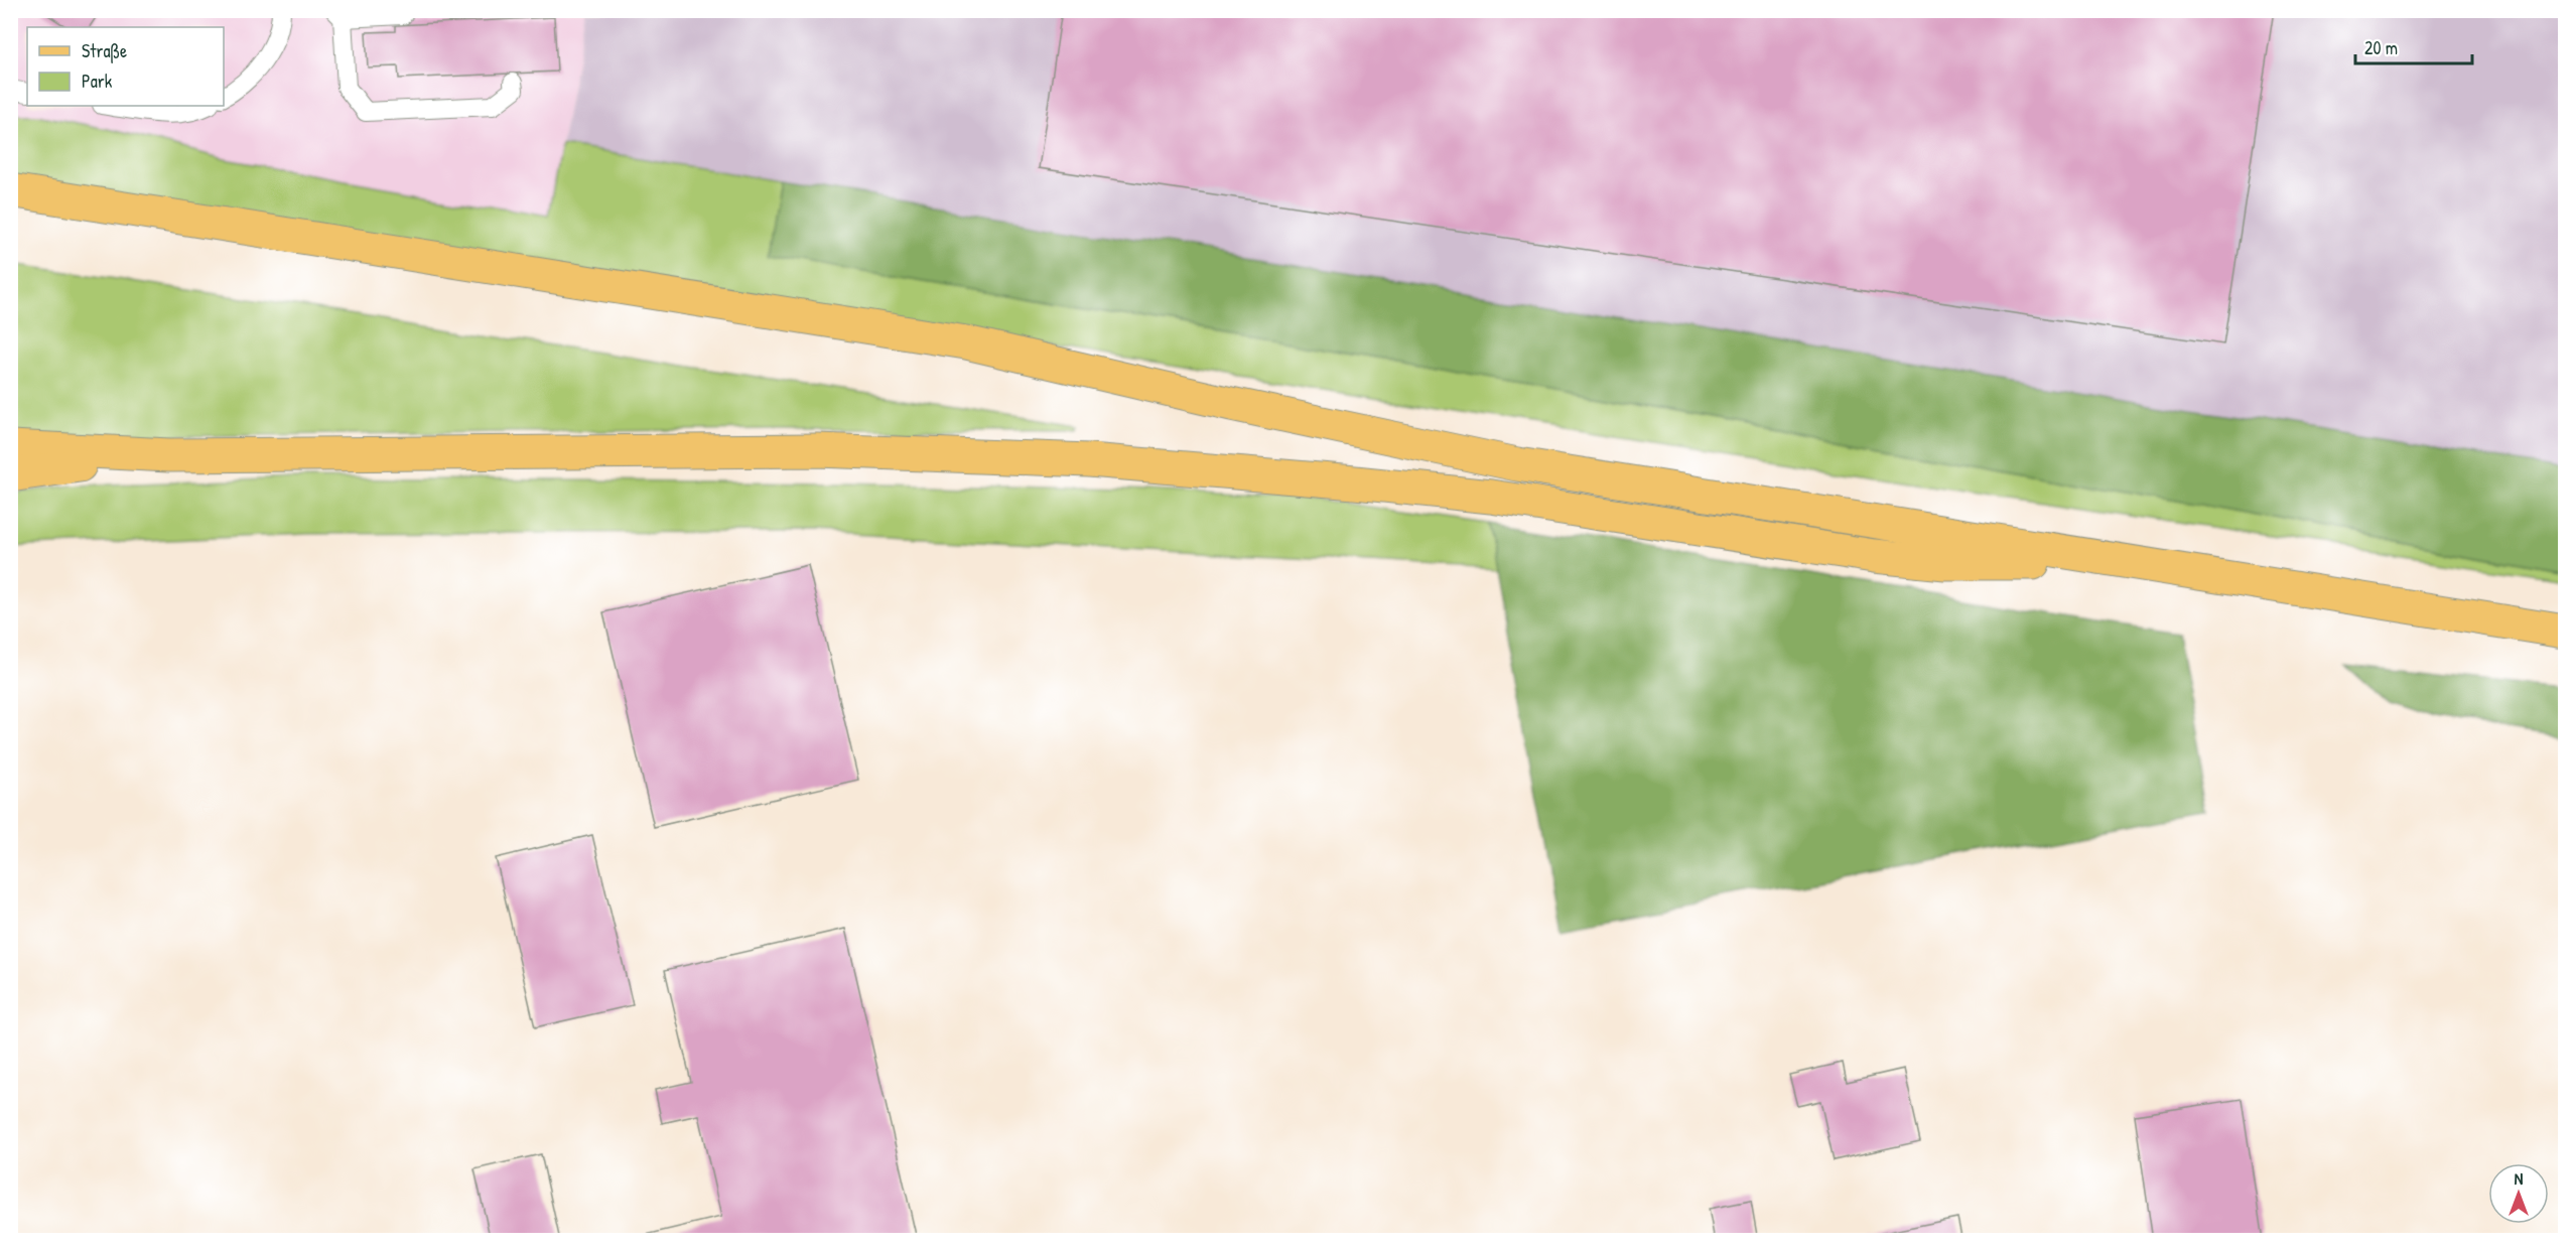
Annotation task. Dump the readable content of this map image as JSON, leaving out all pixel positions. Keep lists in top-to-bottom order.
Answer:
{
  "legend": ["Straße", "Park"],
  "scale_bar": "20 m",
  "north": "top"
}
